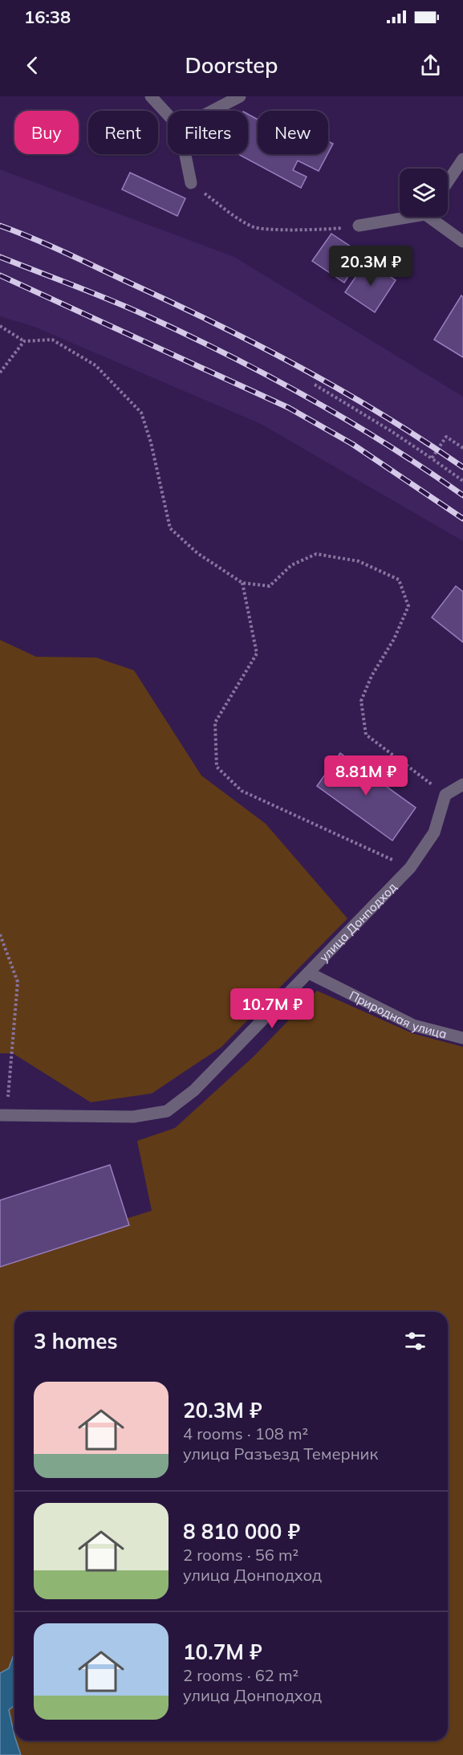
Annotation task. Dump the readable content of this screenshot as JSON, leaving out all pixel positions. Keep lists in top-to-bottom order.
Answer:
{
  "streets": {
    "street": ["улица Донподход", "Природная улица"]
  },
  "crossings": [
    ["улица Донподход", "Природная улица"]
  ],
  "page": {
    "status": "16:38",
    "header": "Doorstep",
    "chip": [
      "Buy",
      "Rent",
      "Filters",
      "New"
    ],
    "price": ["20.3M ₽", "8.81M ₽", "10.7M ₽"],
    "heading": "3 homes",
    "list": [
      {
        "name": "20.3M ₽",
        "note": "4 rooms · 108 m² · улица Разъезд Темерник"
      },
      {
        "name": "8 810 000 ₽",
        "note": "2 rooms · 56 m² · улица Донподход"
      },
      {
        "name": "10.7M ₽",
        "note": "2 rooms · 62 m² · улица Донподход"
      }
    ]
  }
}
